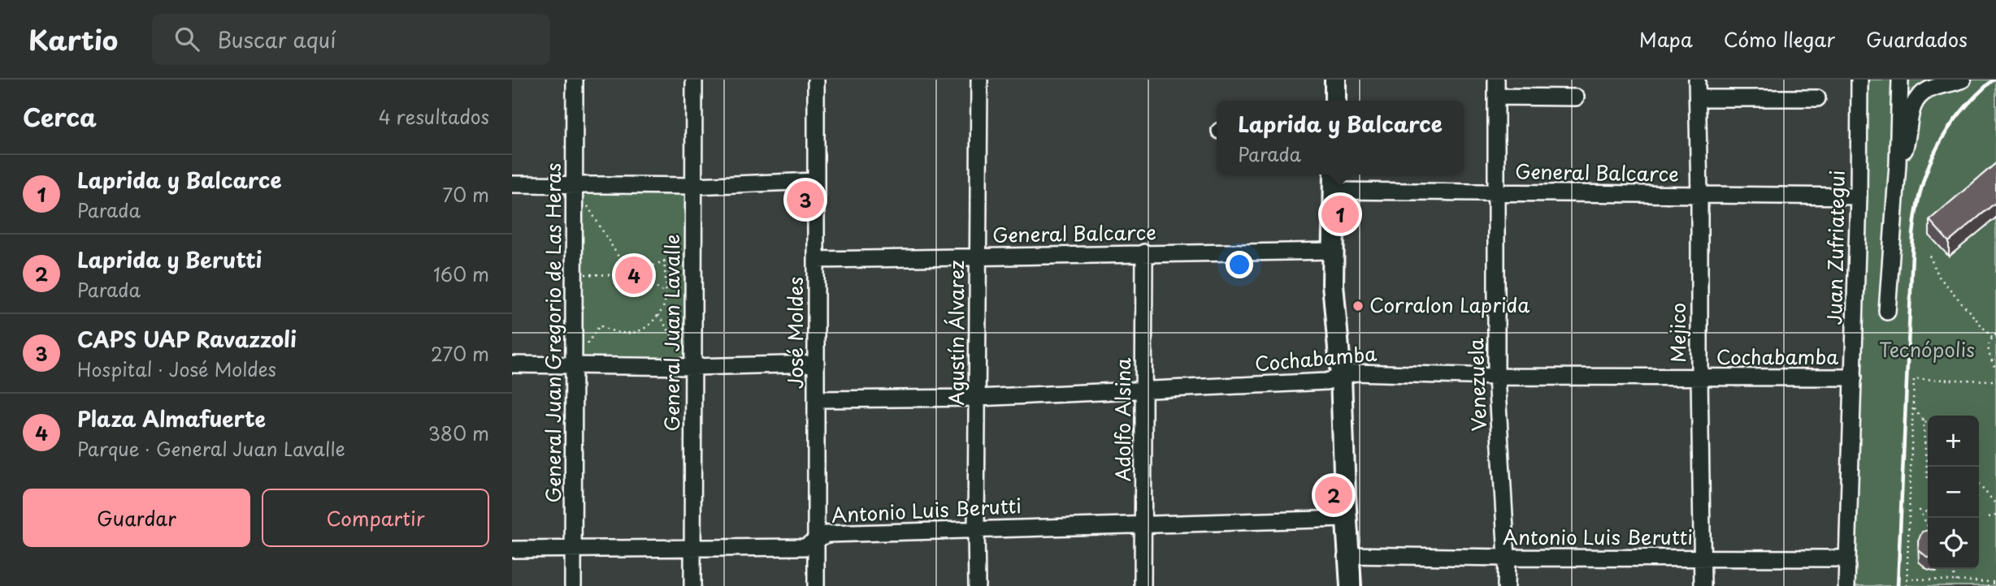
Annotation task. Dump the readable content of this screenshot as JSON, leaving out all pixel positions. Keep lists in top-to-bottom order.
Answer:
{
  "streets": {
    "street": [
      "General Balcarce",
      "Juan Zufriategui",
      "General Juan Gregorio de Las Heras",
      "General Juan Lavalle",
      "José Moldes",
      "Agustín Álvarez",
      "Mejico",
      "Cochabamba",
      "Venezuela",
      "Adolfo Alsina",
      "Antonio Luis Berutti"
    ]
  },
  "crossings": [
    ["General Balcarce", "Juan Zufriategui"],
    ["General Balcarce", "José Moldes"],
    ["General Balcarce", "Agustín Álvarez"],
    ["General Balcarce", "Mejico"],
    ["General Balcarce", "Venezuela"],
    ["General Balcarce", "Adolfo Alsina"],
    ["Juan Zufriategui", "Cochabamba"],
    ["Juan Zufriategui", "Antonio Luis Berutti"],
    ["General Juan Gregorio de Las Heras", "Antonio Luis Berutti"],
    ["General Juan Lavalle", "Antonio Luis Berutti"],
    ["José Moldes", "Cochabamba"],
    ["José Moldes", "Antonio Luis Berutti"],
    ["Agustín Álvarez", "Cochabamba"],
    ["Agustín Álvarez", "Antonio Luis Berutti"],
    ["Mejico", "Cochabamba"],
    ["Mejico", "Antonio Luis Berutti"],
    ["Cochabamba", "Venezuela"],
    ["Cochabamba", "Adolfo Alsina"],
    ["Venezuela", "Antonio Luis Berutti"],
    ["Adolfo Alsina", "Antonio Luis Berutti"]
  ],
  "parks": ["Tecnópolis"],
  "places": ["Corralon Laprida"],
  "page": {
    "header": "Kartio",
    "search": "Buscar aquí",
    "nav": ["Mapa", "Cómo llegar", "Guardados"],
    "heading": ["Cerca", "4 resultados"],
    "popup": ["Laprida y Balcarce", "Parada"],
    "list": [
      {
        "mark": "1",
        "name": "Laprida y Balcarce",
        "note": "Parada",
        "value": "70 m"
      },
      {
        "mark": "2",
        "name": "Laprida y Berutti",
        "note": "Parada",
        "value": "160 m"
      },
      {
        "mark": "3",
        "name": "CAPS UAP Ravazzoli",
        "note": "Hospital · José Moldes",
        "value": "270 m"
      },
      {
        "mark": "4",
        "name": "Plaza Almafuerte",
        "note": "Parque · General Juan Lavalle",
        "value": "380 m"
      }
    ],
    "pins": [
      "3",
      "1",
      "4",
      "2"
    ],
    "map_buttons": ["+", "−"],
    "buttons": ["Guardar", "Compartir"]
  }
}
